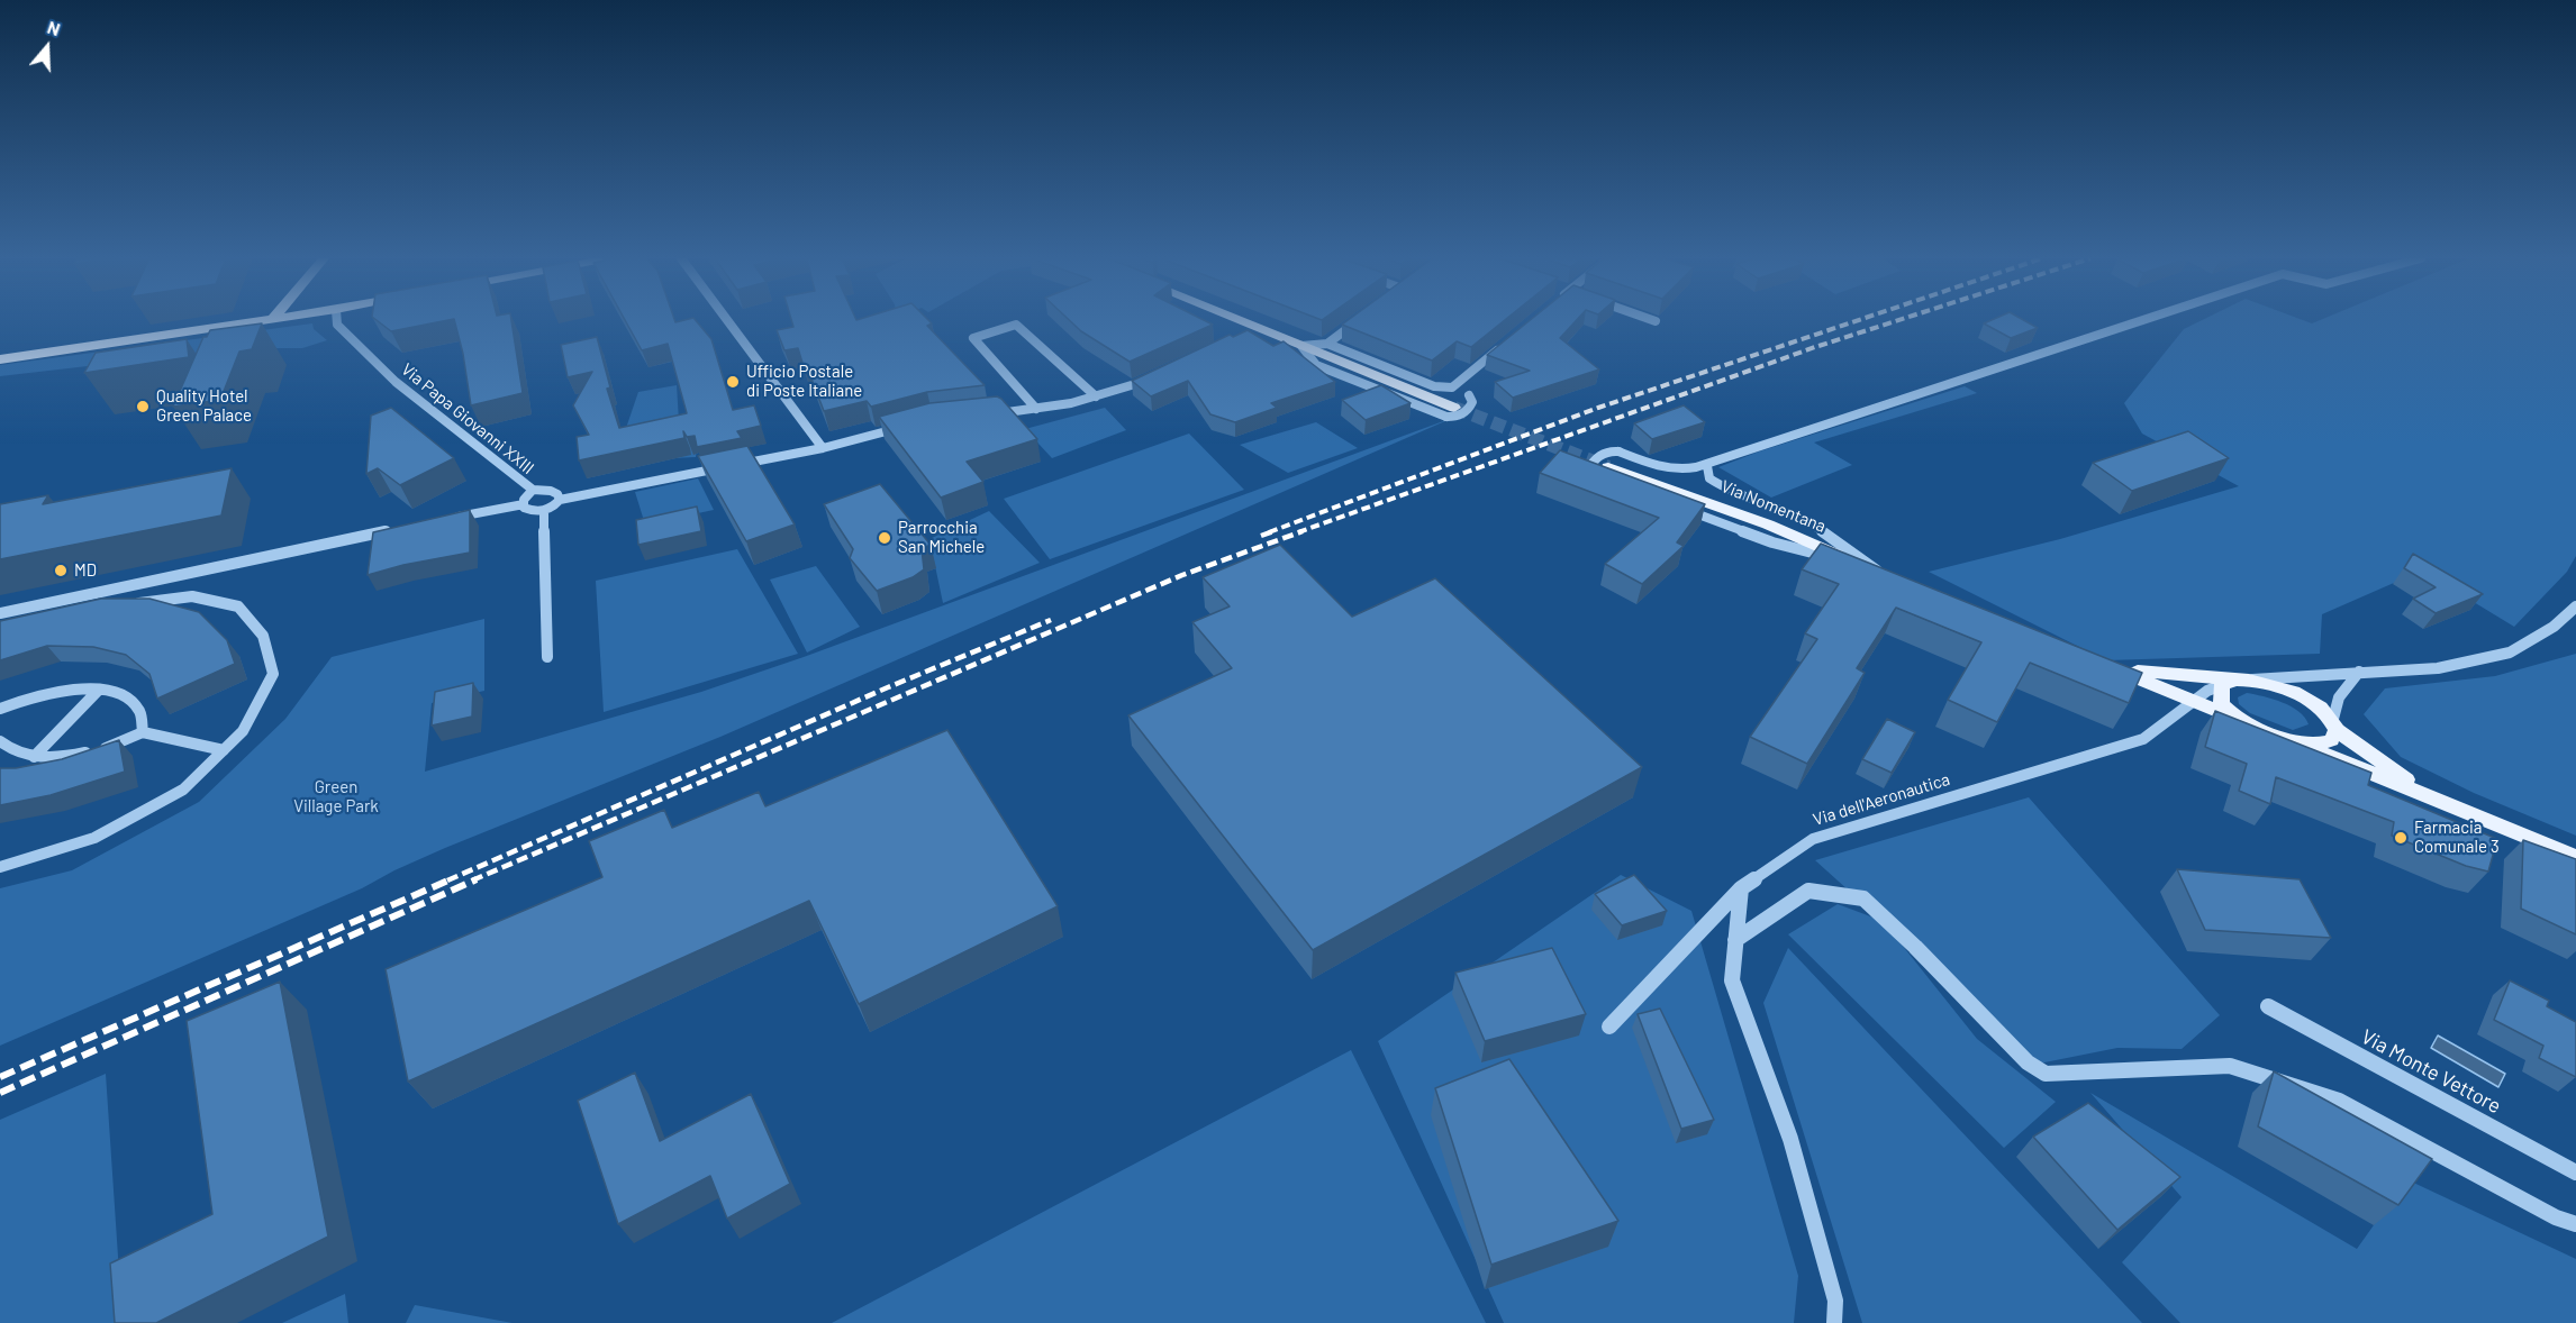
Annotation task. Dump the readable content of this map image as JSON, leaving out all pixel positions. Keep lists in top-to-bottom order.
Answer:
{
  "streets": {
    "main road": ["Via Nomentana"],
    "street": ["Via Papa Giovanni XXIII", "Via dell'Aeronautica", "Via Monte Vettore"]
  },
  "parks": ["Green Village Park"],
  "places": [
    "Ufficio Postale di Poste Italiane",
    "Quality Hotel Green Palace",
    "Parrocchia San Michele",
    "MD",
    "Farmacia Comunale 3"
  ],
  "north": "top"
}
